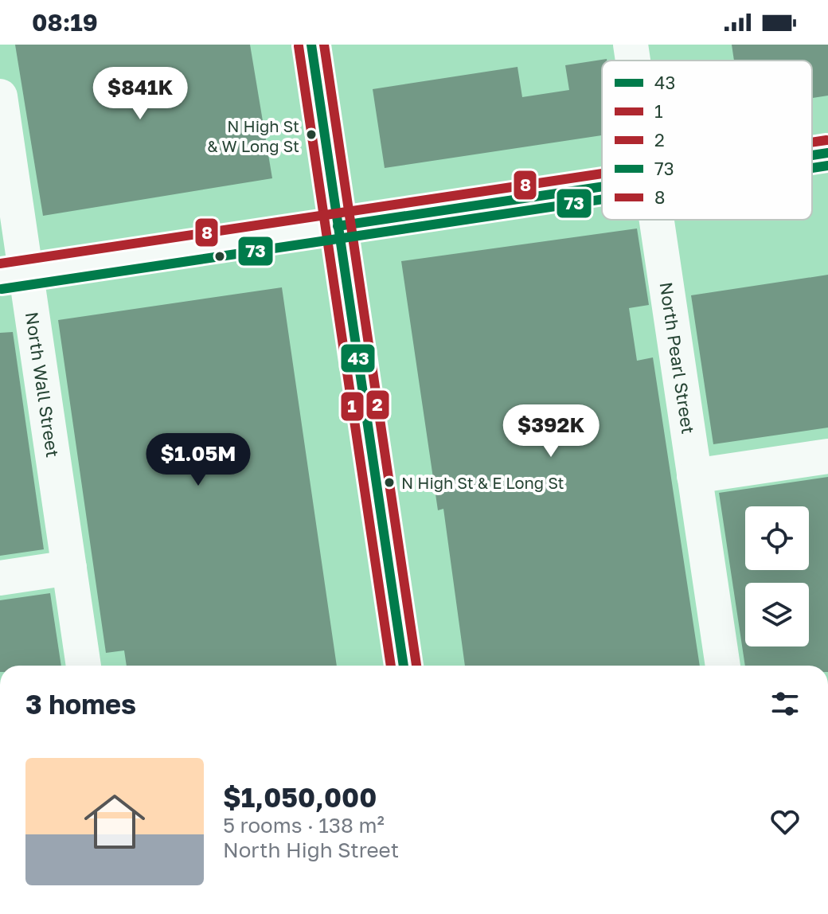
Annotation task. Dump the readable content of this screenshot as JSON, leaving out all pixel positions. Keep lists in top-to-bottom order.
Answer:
{
  "streets": {
    "main road": ["North Pearl Street", "North Wall Street"]
  },
  "places": ["N High St & W Long St", "N High St & E Long St"],
  "lines": [
    "transit line 43",
    "transit line 2",
    "transit line 1",
    "transit line 8",
    "transit line 73"
  ],
  "legend": [
    "43",
    "1",
    "2",
    "73",
    "8"
  ],
  "page": {
    "status": "08:19",
    "price": ["$841K", "$392K", "$1.05M"],
    "heading": "3 homes",
    "list": [
      {
        "name": "$1,050,000",
        "note": "5 rooms · 138 m² · North High Street"
      }
    ]
  }
}
